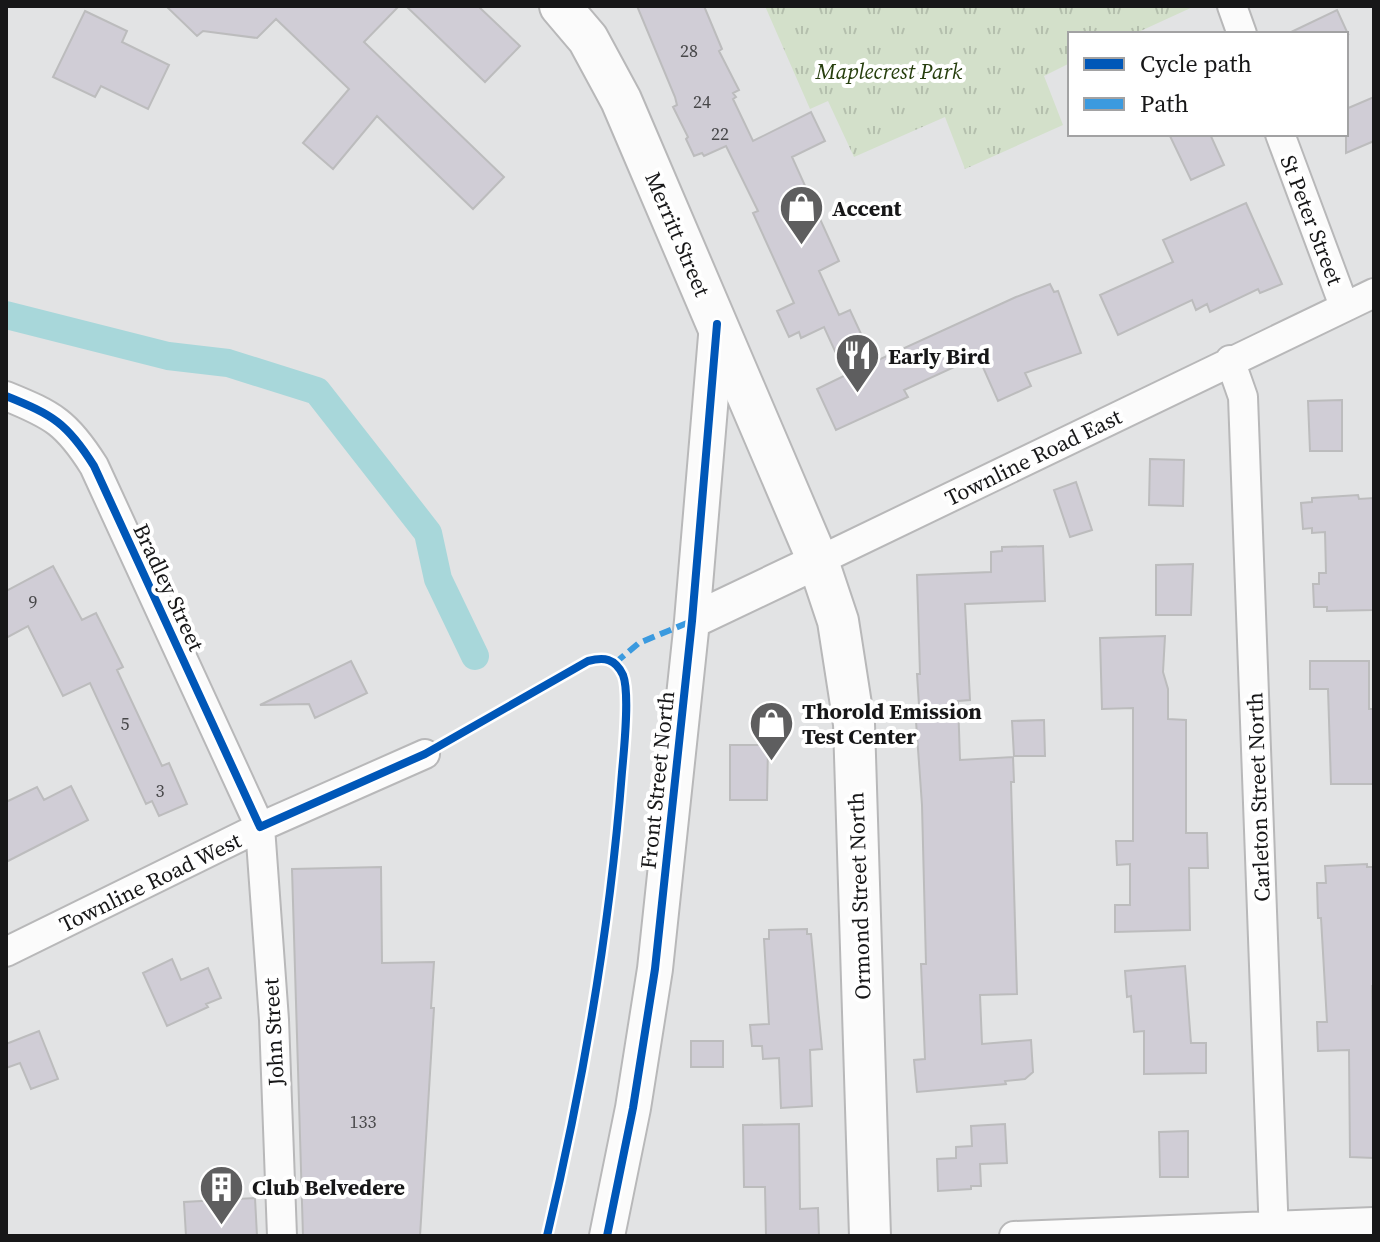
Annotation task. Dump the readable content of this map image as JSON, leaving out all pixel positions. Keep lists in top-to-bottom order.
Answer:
{
  "streets": {
    "main road": ["Merritt Street", "Ormond Street North"],
    "street": [
      "St Peter Street",
      "Townline Road East",
      "Bradley Street",
      "Front Street North",
      "Carleton Street North",
      "Townline Road West",
      "John Street"
    ]
  },
  "crossings": [
    ["St Peter Street", "Townline Road East"],
    ["Merritt Street", "Townline Road East"],
    ["Merritt Street", "Front Street North"],
    ["Merritt Street", "Ormond Street North"],
    ["Townline Road East", "Front Street North"],
    ["Townline Road East", "Carleton Street North"],
    ["Townline Road East", "Ormond Street North"],
    ["Bradley Street", "Townline Road West"],
    ["Bradley Street", "John Street"],
    ["Townline Road West", "John Street"]
  ],
  "parks": ["Maplecrest Park"],
  "places": {
    "shop": ["Accent", "Thorold Emission Test Center"],
    "restaurant": ["Early Bird"],
    "building": ["Club Belvedere"]
  },
  "house_numbers": [
    "28",
    "24",
    "22",
    "9",
    "5",
    "3",
    "133"
  ],
  "legend": ["Cycle path", "Path"]
}
